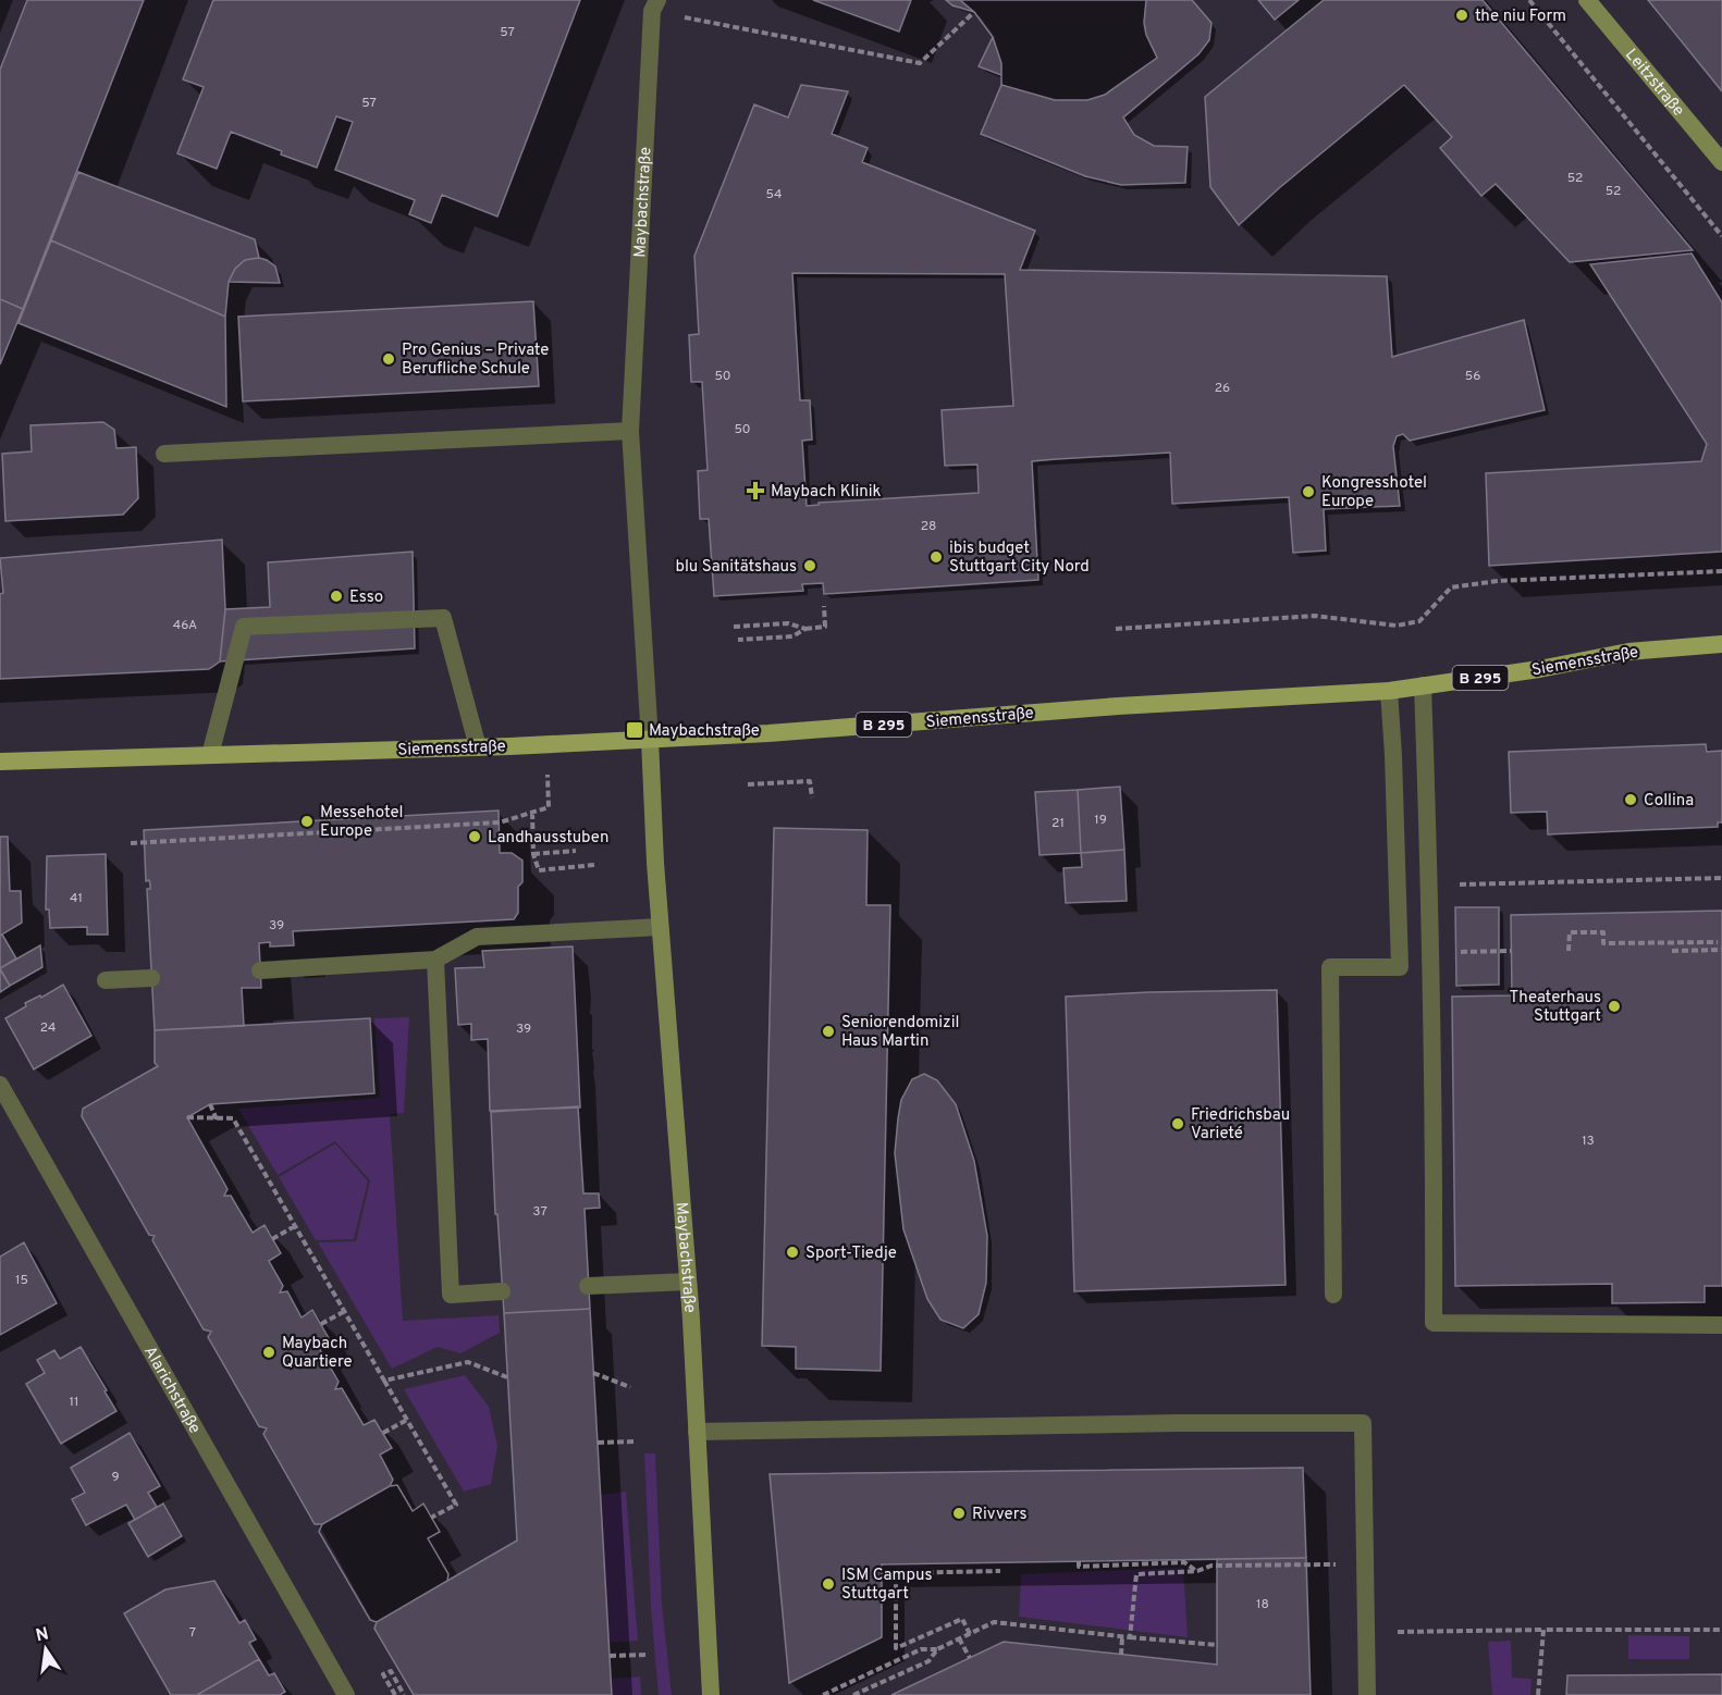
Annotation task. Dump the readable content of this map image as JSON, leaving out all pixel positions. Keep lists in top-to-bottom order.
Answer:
{
  "streets": {
    "main road": [
      "Leitzstraße",
      "Maybachstraße",
      "Siemensstraße",
      "B 295"
    ],
    "street": ["Alarichstraße"]
  },
  "crossings": [
    ["Maybachstraße", "Siemensstraße"]
  ],
  "places": {
    "other": [
      "the niu Form",
      "Pro Genius – Private Berufliche Schule",
      "Kongresshotel Europe",
      "ibis budget Stuttgart City Nord",
      "blu Sanitätshaus",
      "Esso",
      "Collina",
      "Messehotel Europe",
      "Landhausstuben",
      "Theaterhaus Stuttgart",
      "Seniorendomizil Haus Martin",
      "Friedrichsbau Varieté",
      "Sport-Tiedje",
      "Maybach Quartiere",
      "Rivvers",
      "ISM Campus Stuttgart"
    ],
    "health": ["Maybach Klinik"],
    "transit": ["Maybachstraße"]
  },
  "house_numbers": [
    "57",
    "57",
    "52",
    "52",
    "54",
    "50",
    "56",
    "26",
    "50",
    "28",
    "46A",
    "19",
    "21",
    "41",
    "39",
    "24",
    "39",
    "13",
    "37",
    "15",
    "11",
    "9",
    "18",
    "7"
  ],
  "north": "top"
}
